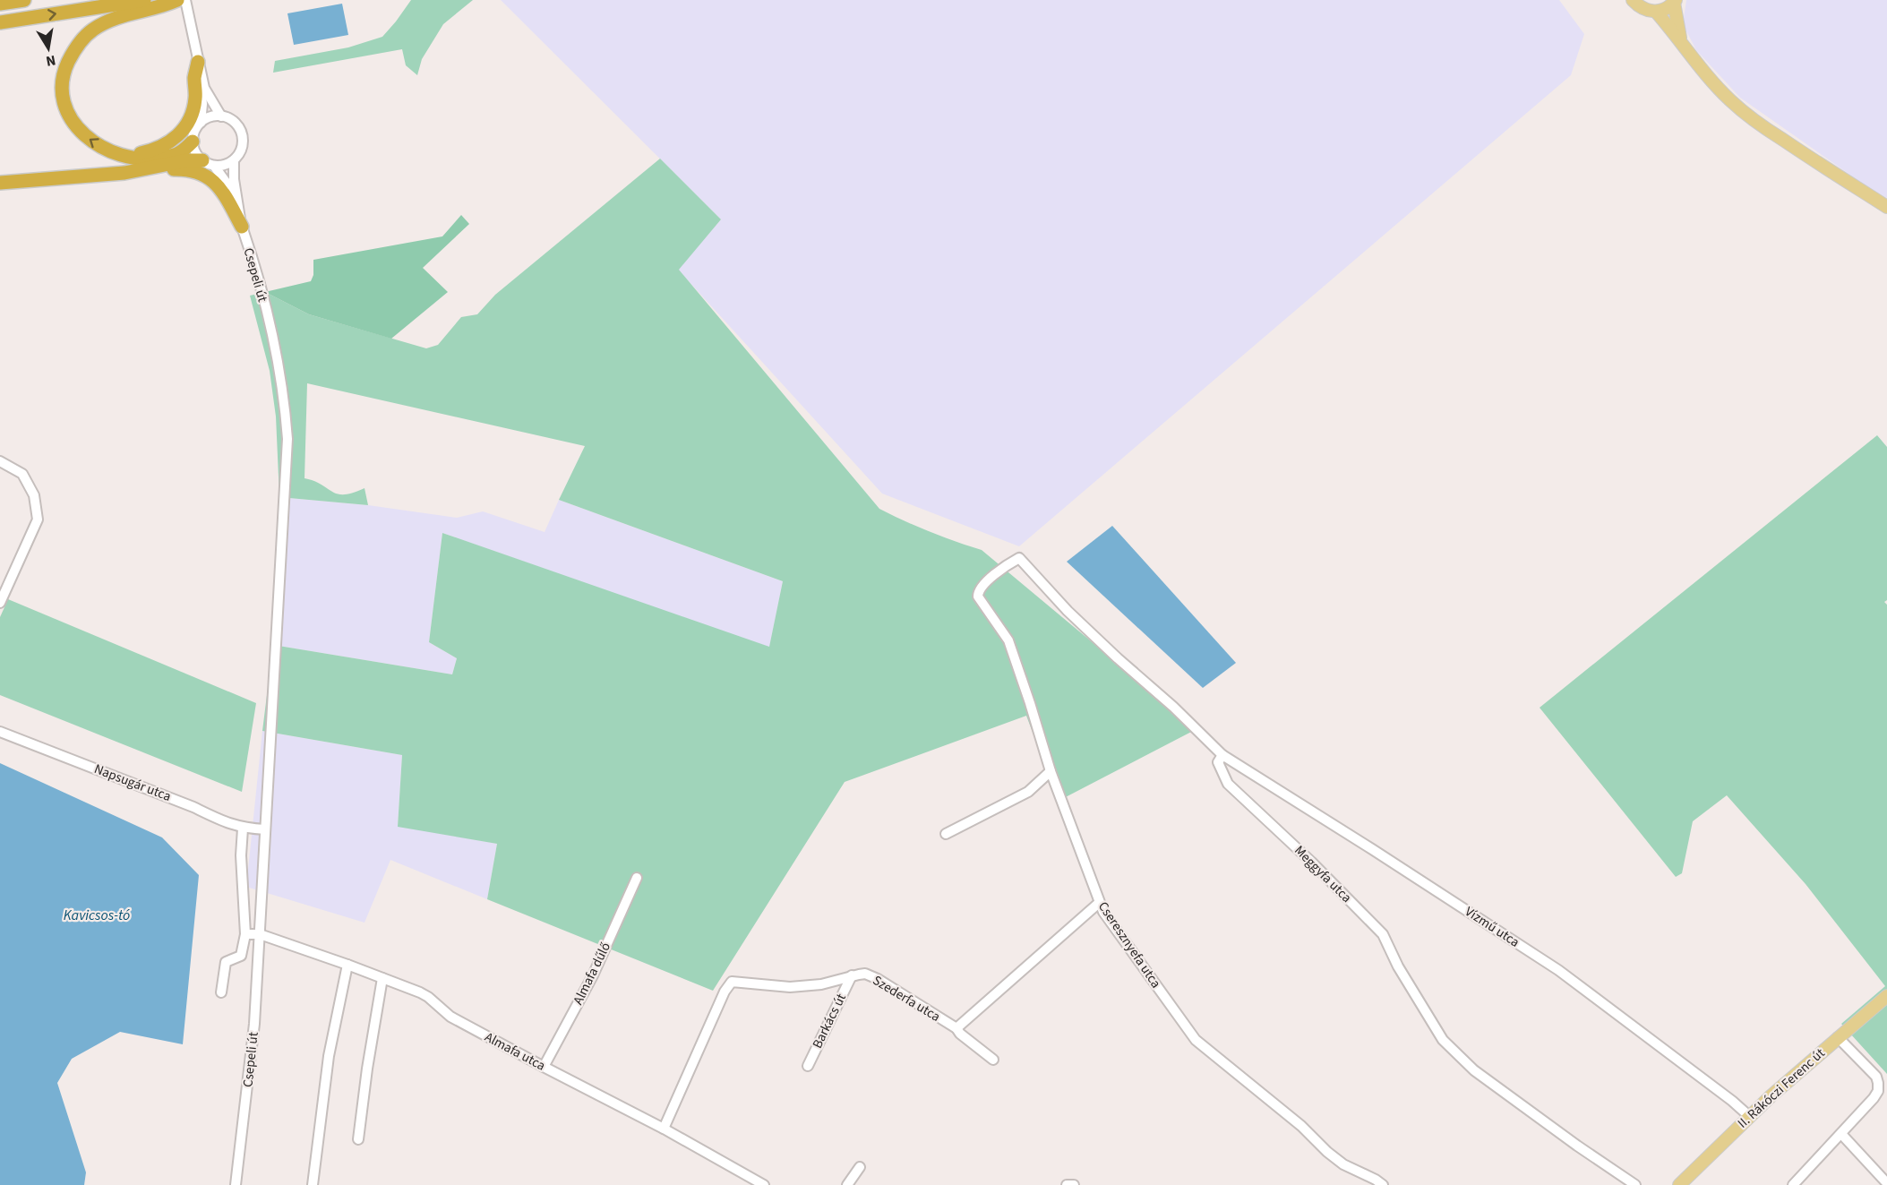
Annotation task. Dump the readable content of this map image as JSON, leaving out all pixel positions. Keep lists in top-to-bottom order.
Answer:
{
  "streets": {
    "main road": ["II. Rákóczi Ferenc út"],
    "street": [
      "Csepeli út",
      "Napsugár utca",
      "Meggyfa utca",
      "Vízmű utca",
      "Cseresznyefa utca",
      "Almafa dűlő",
      "Szederfa utca",
      "Barkács út",
      "Almafa utca"
    ]
  },
  "crossings": [
    ["Csepeli út", "Napsugár utca"],
    ["Csepeli út", "Almafa utca"],
    ["Meggyfa utca", "Vízmű utca"],
    ["Meggyfa utca", "Cseresznyefa utca"],
    ["Vízmű utca", "Cseresznyefa utca"],
    ["Vízmű utca", "II. Rákóczi Ferenc út"],
    ["Almafa dűlő", "Almafa utca"],
    ["Szederfa utca", "Barkács út"],
    ["Szederfa utca", "Almafa utca"]
  ],
  "water": ["Kavicsos-tó"],
  "north": "bottom"
}
